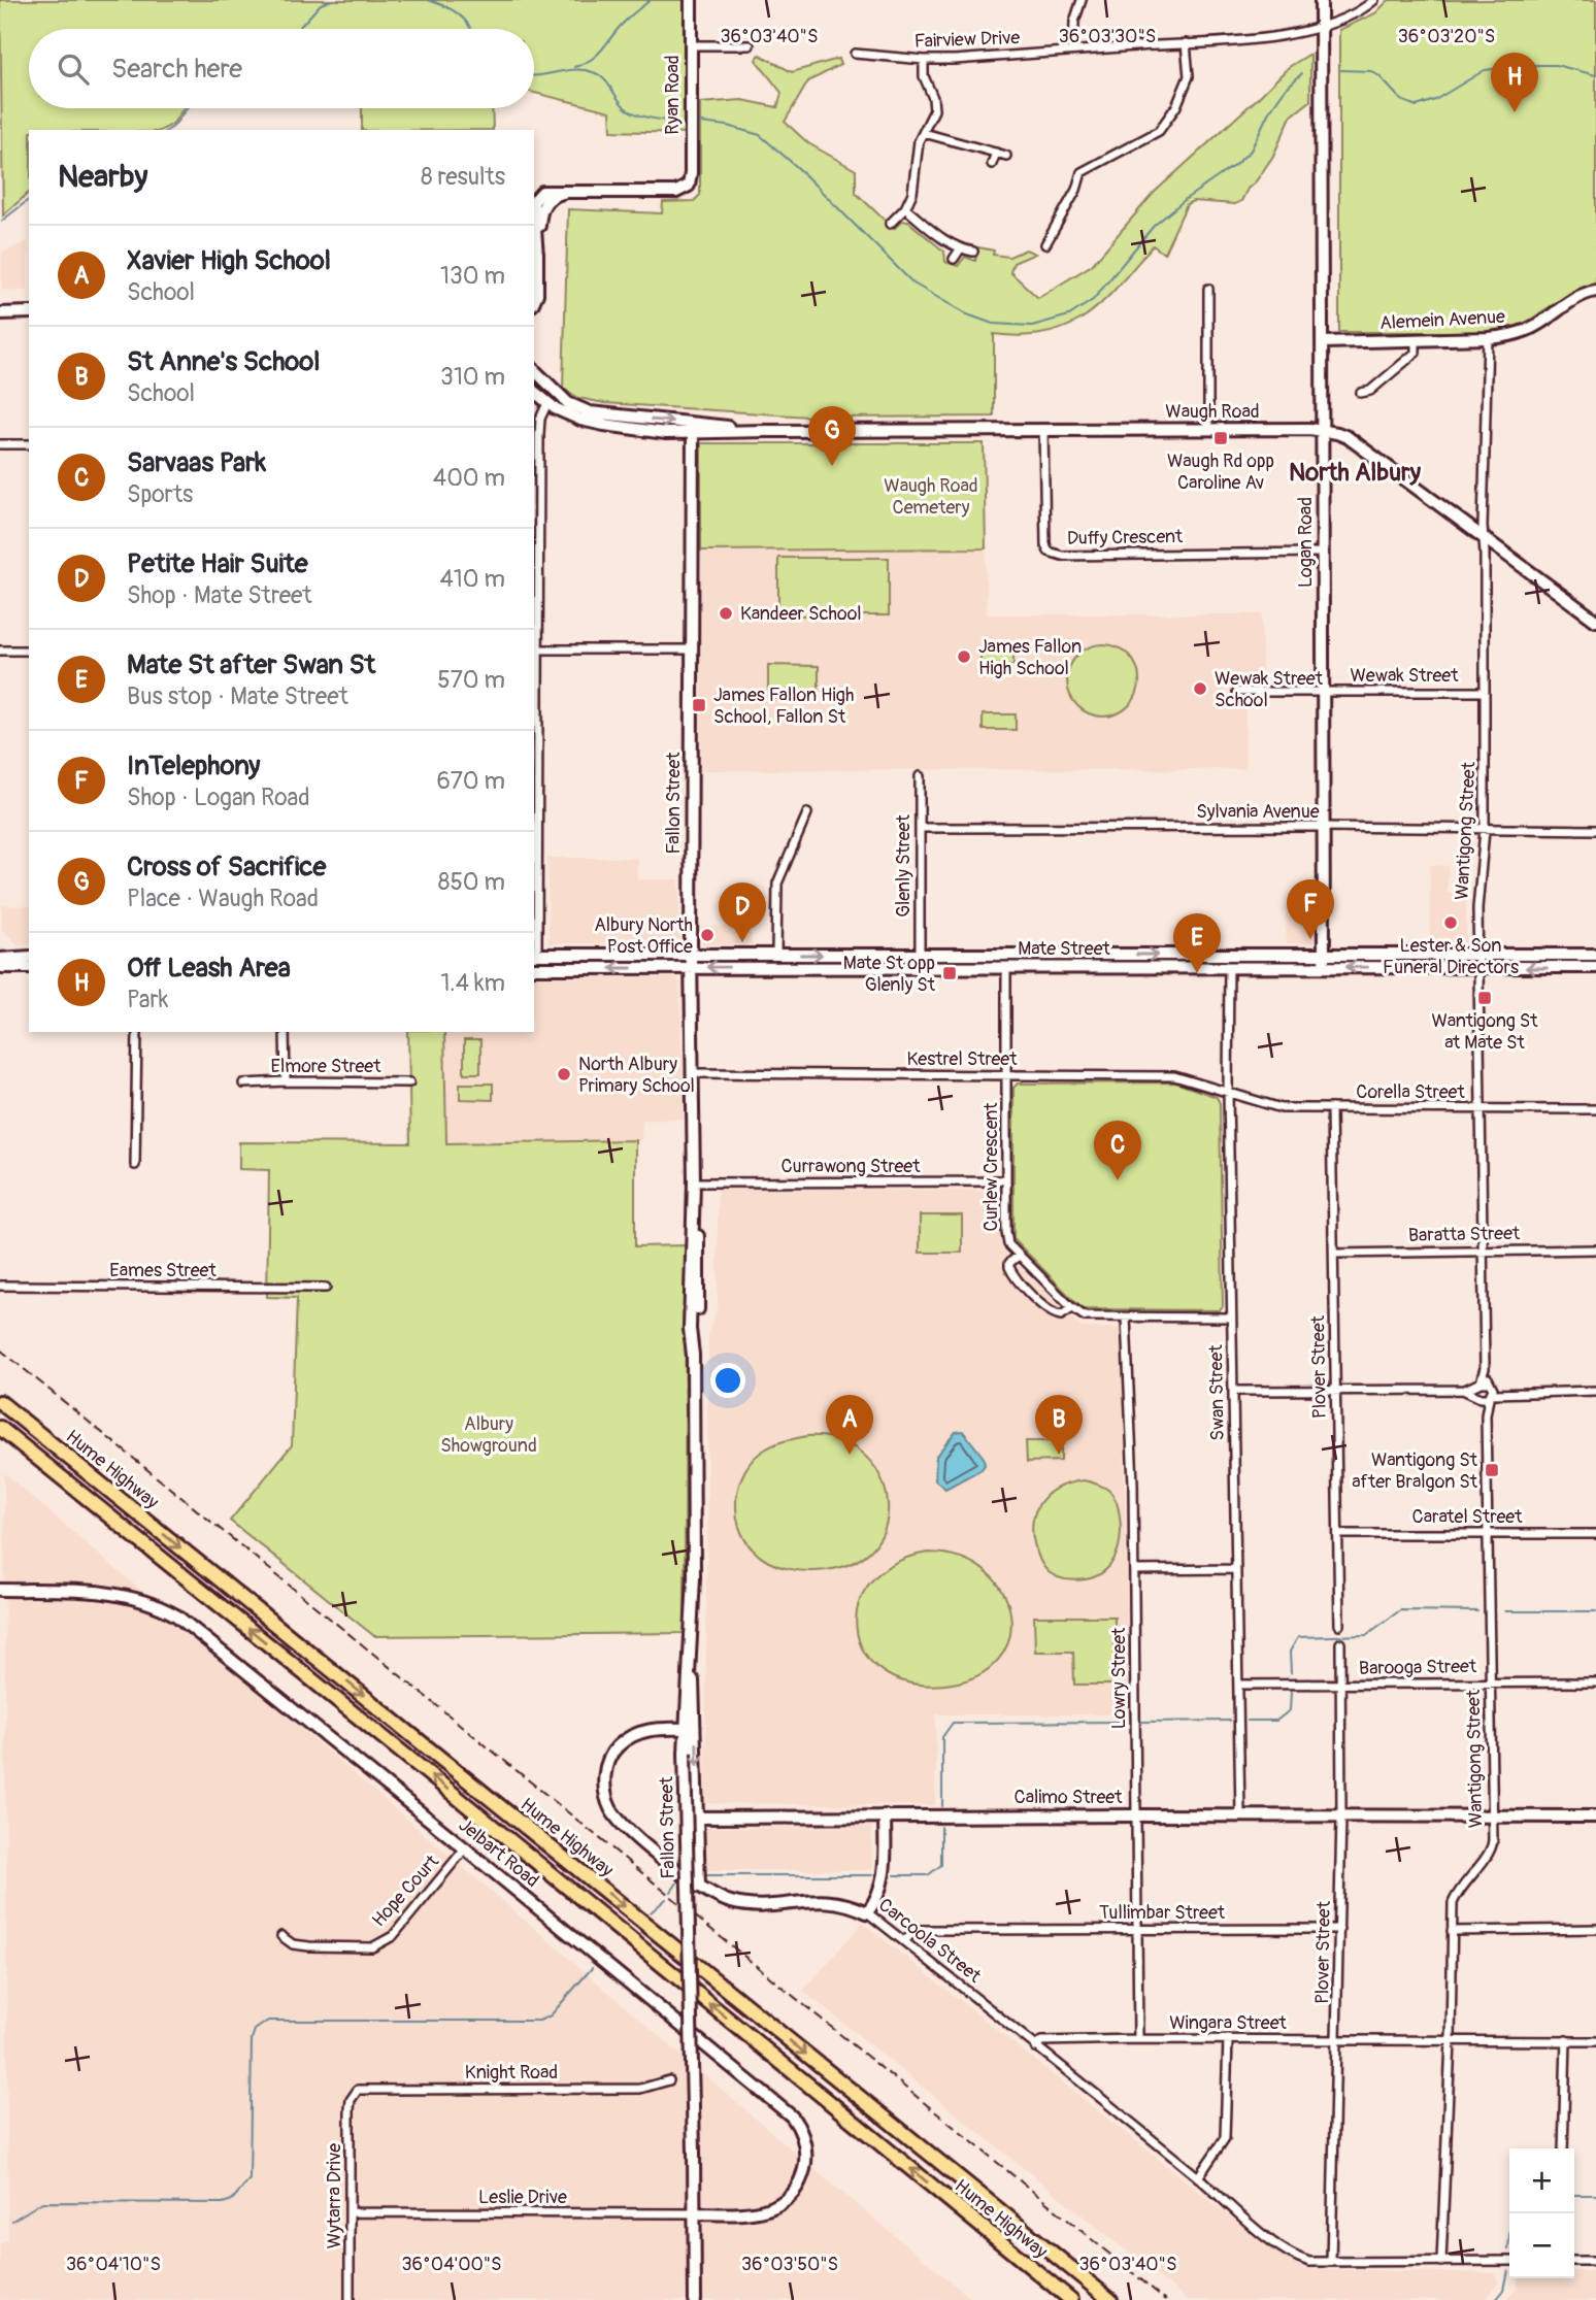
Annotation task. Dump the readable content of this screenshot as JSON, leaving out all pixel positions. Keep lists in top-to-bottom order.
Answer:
{
  "streets": {
    "highway": ["Hume Highway"],
    "street": [
      "Fairview Drive",
      "Ryan Road",
      "Alemein Avenue",
      "Waugh Road",
      "Duffy Crescent",
      "Logan Road",
      "Wewak Street",
      "Fallon Street",
      "Sylvania Avenue",
      "Wantigong Street",
      "Glenly Street",
      "Mate Street",
      "Kestrel Street",
      "Elmore Street",
      "Corella Street",
      "Currawong Street",
      "Curlew Crescent",
      "Baratta Street",
      "Eames Street",
      "Plover Street",
      "Swan Street",
      "Caratel Street",
      "Barooga Street",
      "Lowry Street",
      "Calimo Street",
      "Jelbart Road",
      "Hope Court",
      "Tullimbar Street",
      "Carcoola Street",
      "Wingara Street",
      "Knight Road",
      "Wytarra Drive",
      "Leslie Drive"
    ]
  },
  "crossings": [
    ["Fairview Drive", "Logan Road"],
    ["Alemein Avenue", "Logan Road"],
    ["Alemein Avenue", "Wantigong Street"],
    ["Waugh Road", "Duffy Crescent"],
    ["Waugh Road", "Logan Road"],
    ["Waugh Road", "Fallon Street"],
    ["Waugh Road", "Wantigong Street"],
    ["Duffy Crescent", "Logan Road"],
    ["Logan Road", "Wewak Street"],
    ["Logan Road", "Sylvania Avenue"],
    ["Logan Road", "Mate Street"],
    ["Wewak Street", "Wantigong Street"],
    ["Fallon Street", "Mate Street"],
    ["Fallon Street", "Kestrel Street"],
    ["Fallon Street", "Currawong Street"],
    ["Fallon Street", "Jelbart Road"],
    ["Fallon Street", "Carcoola Street"],
    ["Fallon Street", "Leslie Drive"],
    ["Sylvania Avenue", "Wantigong Street"],
    ["Sylvania Avenue", "Glenly Street"],
    ["Wantigong Street", "Mate Street"],
    ["Wantigong Street", "Corella Street"],
    ["Wantigong Street", "Baratta Street"],
    ["Wantigong Street", "Caratel Street"],
    ["Wantigong Street", "Barooga Street"],
    ["Wantigong Street", "Calimo Street"],
    ["Wantigong Street", "Wingara Street"],
    ["Glenly Street", "Mate Street"],
    ["Mate Street", "Curlew Crescent"],
    ["Mate Street", "Swan Street"],
    ["Kestrel Street", "Corella Street"],
    ["Kestrel Street", "Curlew Crescent"],
    ["Kestrel Street", "Swan Street"],
    ["Corella Street", "Plover Street"],
    ["Corella Street", "Swan Street"],
    ["Currawong Street", "Curlew Crescent"],
    ["Curlew Crescent", "Swan Street"],
    ["Curlew Crescent", "Lowry Street"],
    ["Baratta Street", "Plover Street"],
    ["Plover Street", "Caratel Street"],
    ["Plover Street", "Barooga Street"],
    ["Plover Street", "Calimo Street"],
    ["Plover Street", "Tullimbar Street"],
    ["Plover Street", "Carcoola Street"],
    ["Plover Street", "Wingara Street"],
    ["Swan Street", "Barooga Street"],
    ["Swan Street", "Calimo Street"],
    ["Lowry Street", "Calimo Street"],
    ["Lowry Street", "Tullimbar Street"],
    ["Lowry Street", "Wingara Street"],
    ["Jelbart Road", "Hope Court"],
    ["Jelbart Road", "Leslie Drive"],
    ["Tullimbar Street", "Carcoola Street"],
    ["Carcoola Street", "Wingara Street"],
    ["Knight Road", "Wytarra Drive"],
    ["Wytarra Drive", "Leslie Drive"]
  ],
  "districts": ["North Albury"],
  "parks": ["Waugh Road Cemetery", "Albury Showground"],
  "places": {
    "transit": [
      "Waugh Rd opp Caroline Av",
      "James Fallon High School, Fallon St",
      "Mate St opp Glenly St",
      "Wantigong St at Mate St",
      "Wantigong St after Bralgon St"
    ],
    "other": [
      "Kandeer School",
      "James Fallon High School",
      "Wewak Street School",
      "Lester & Son Funeral Directors",
      "Albury North Post Office",
      "North Albury Primary School"
    ]
  },
  "page": {
    "search": "Search here",
    "pins": [
      "H",
      "G",
      "F",
      "D",
      "E",
      "C",
      "A",
      "B"
    ],
    "heading": ["Nearby", "8 results"],
    "list": [
      {
        "mark": "A",
        "name": "Xavier High School",
        "note": "School",
        "value": "130 m"
      },
      {
        "mark": "B",
        "name": "St Anne's School",
        "note": "School",
        "value": "310 m"
      },
      {
        "mark": "C",
        "name": "Sarvaas Park",
        "note": "Sports",
        "value": "400 m"
      },
      {
        "mark": "D",
        "name": "Petite Hair Suite",
        "note": "Shop · Mate Street",
        "value": "410 m"
      },
      {
        "mark": "E",
        "name": "Mate St after Swan St",
        "note": "Bus stop · Mate Street",
        "value": "570 m"
      },
      {
        "mark": "F",
        "name": "InTelephony",
        "note": "Shop · Logan Road",
        "value": "670 m"
      },
      {
        "mark": "G",
        "name": "Cross of Sacrifice",
        "note": "Place · Waugh Road",
        "value": "850 m"
      },
      {
        "mark": "H",
        "name": "Off Leash Area",
        "note": "Park",
        "value": "1.4 km"
      }
    ],
    "map_buttons": ["+", "−"]
  },
  "coordinates": [
    "36°03'40\"S",
    "36°03'30\"S",
    "36°03'20\"S",
    "36°04'10\"S",
    "36°04'00\"S",
    "36°03'50\"S"
  ]
}
